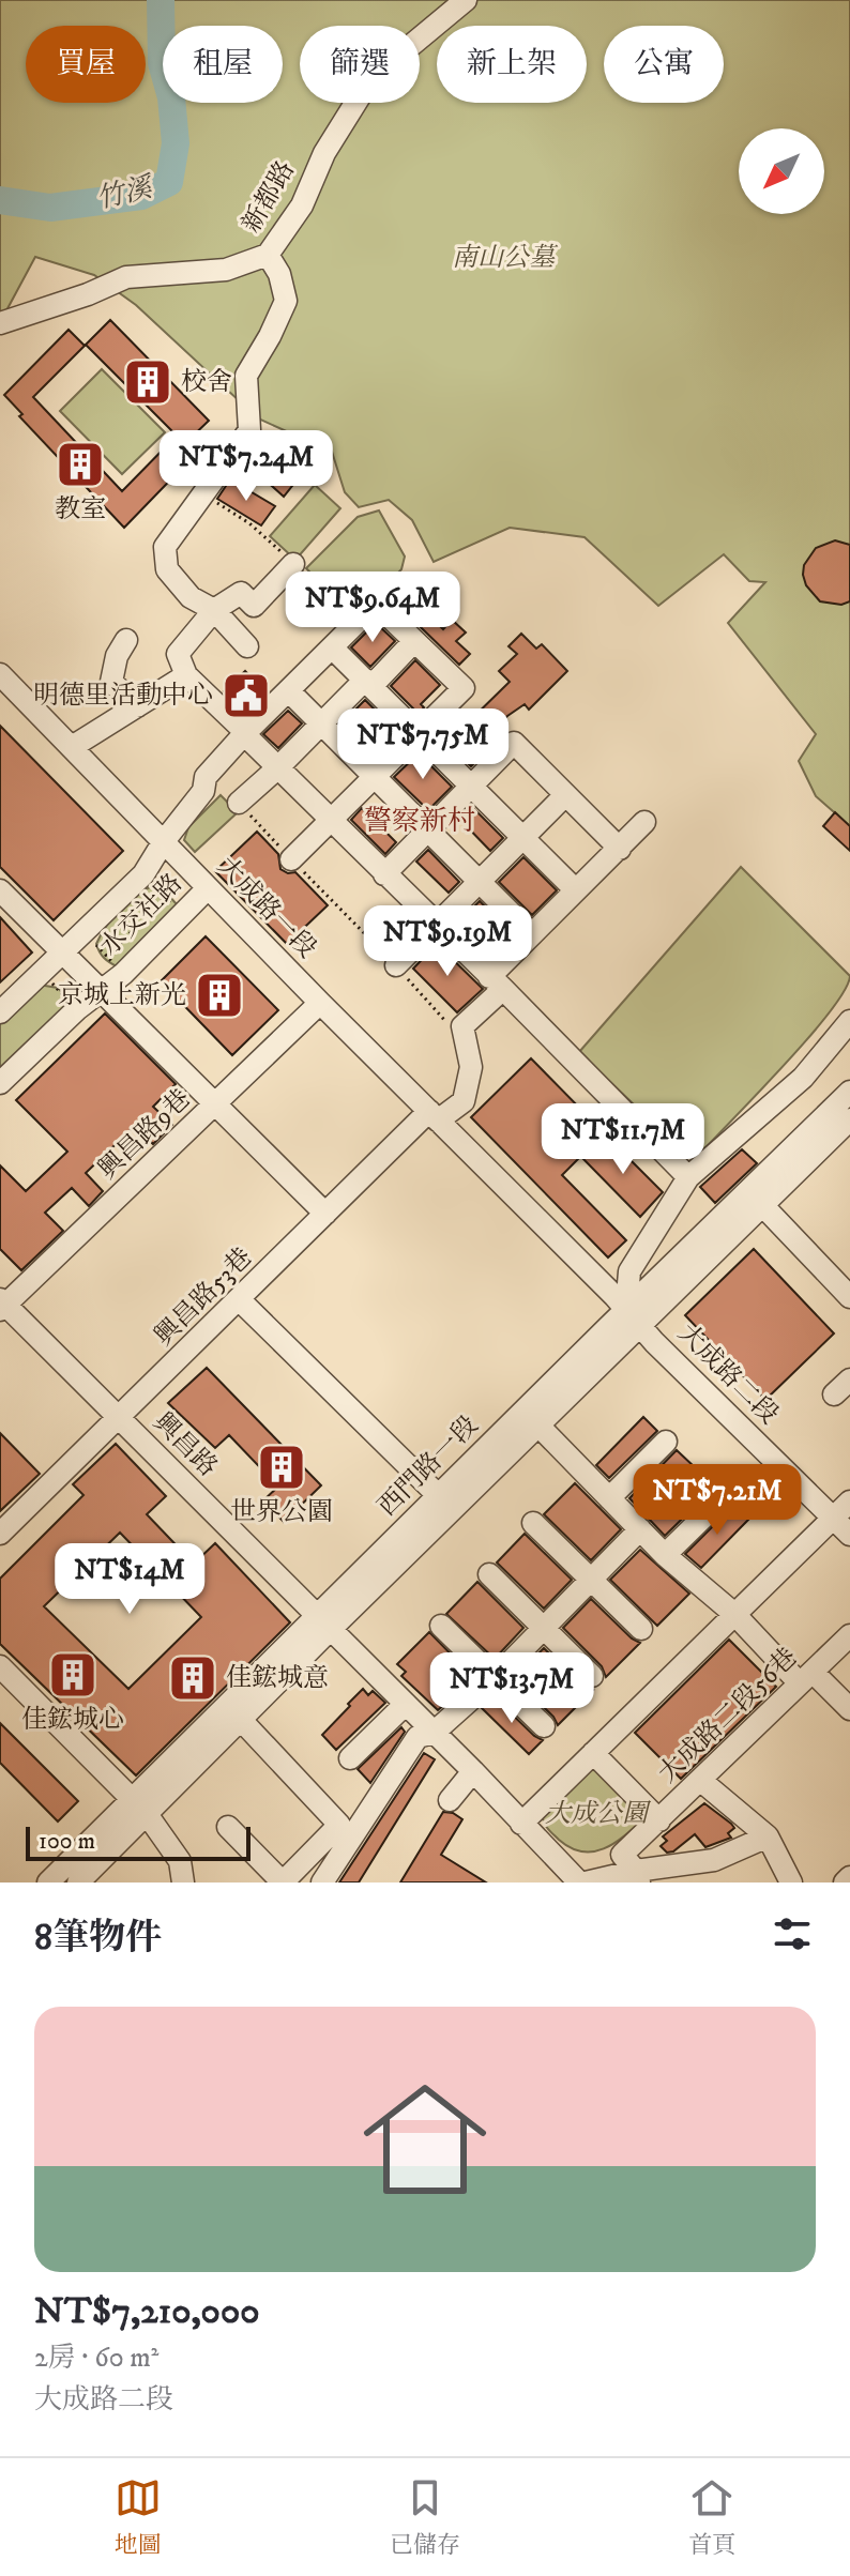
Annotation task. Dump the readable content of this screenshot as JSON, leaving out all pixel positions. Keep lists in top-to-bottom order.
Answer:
{
  "streets": {
    "street": [
      "新都路",
      "大成路一段",
      "水交社路",
      "興昌路9巷",
      "興昌路53巷",
      "大成路二段",
      "興昌路",
      "西門路一段",
      "大成路二段56巷"
    ]
  },
  "crossings": [
    ["大成路一段", "水交社路"],
    ["大成路一段", "興昌路9巷"],
    ["大成路一段", "興昌路53巷"],
    ["大成路一段", "大成路二段"],
    ["大成路一段", "西門路一段"],
    ["興昌路9巷", "興昌路"],
    ["興昌路53巷", "興昌路"],
    ["大成路二段", "西門路一段"],
    ["興昌路", "西門路一段"]
  ],
  "districts": ["警察新村"],
  "water": ["竹溪"],
  "parks": ["南山公墓", "大成公園"],
  "places": {
    "building": [
      "校舍",
      "教室",
      "京城上新光",
      "世界公園",
      "佳鋐城心",
      "佳鋐城意"
    ],
    "public building": ["明德里活動中心"]
  },
  "scale_bar": "100 m",
  "north": "bottom left",
  "page": {
    "chip": [
      "買屋",
      "租屋",
      "篩選",
      "新上架",
      "公寓"
    ],
    "price": [
      "NT$7.24M",
      "NT$9.64M",
      "NT$7.75M",
      "NT$9.19M",
      "NT$11.7M",
      "NT$7.21M",
      "NT$14M",
      "NT$13.7M"
    ],
    "scale": "100 m",
    "heading": "8筆物件",
    "list": [
      {
        "name": "NT$7,210,000",
        "note": "2房 · 60 m² · 大成路二段"
      }
    ],
    "tabs": ["地圖", "已儲存", "首頁"]
  }
}
